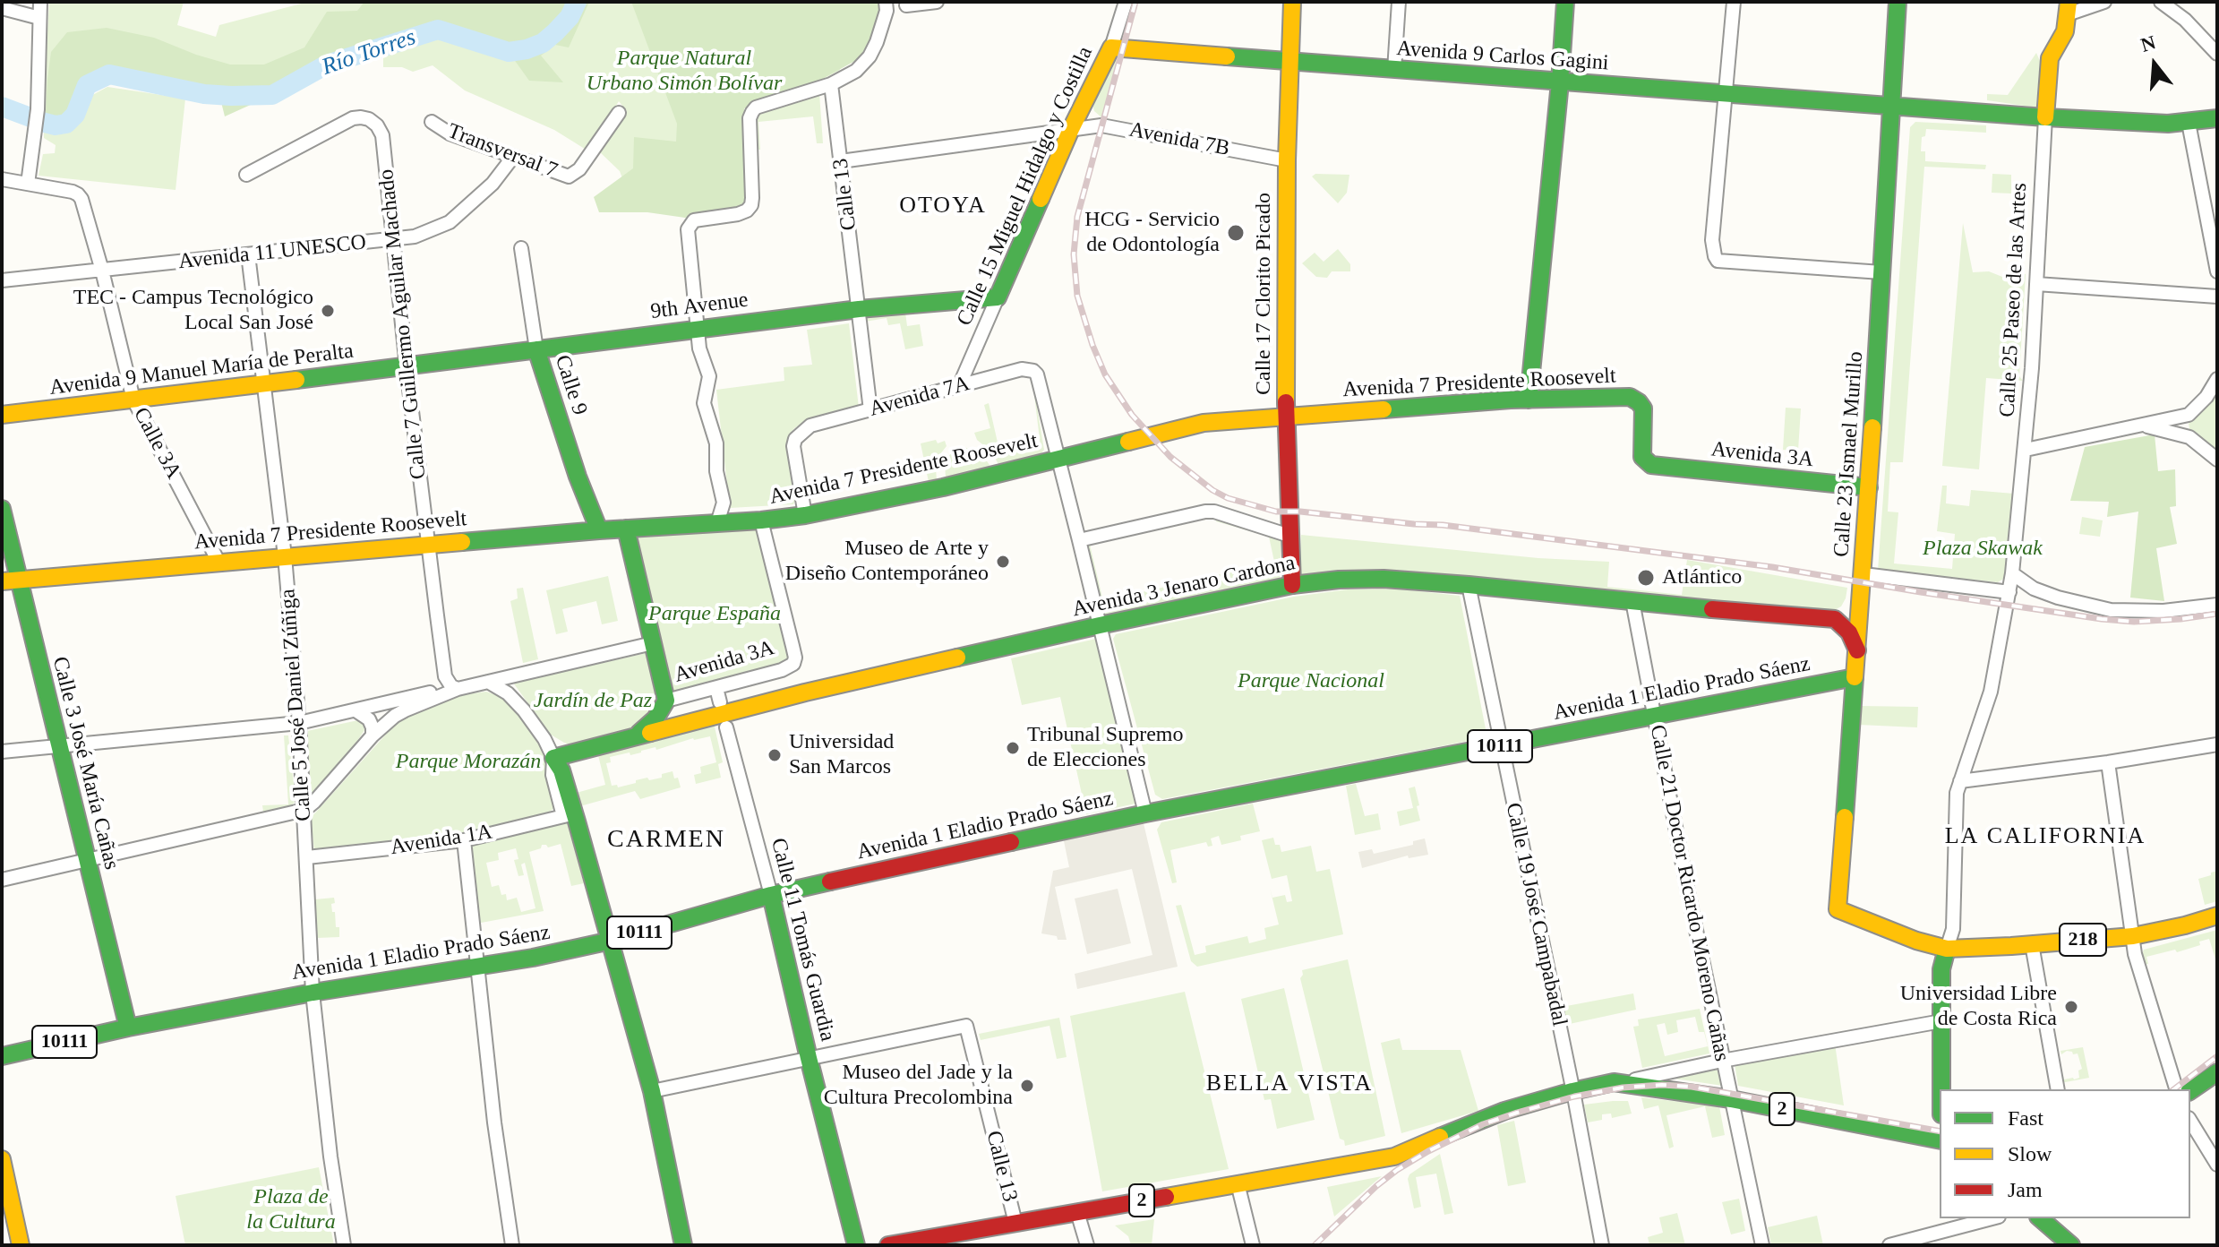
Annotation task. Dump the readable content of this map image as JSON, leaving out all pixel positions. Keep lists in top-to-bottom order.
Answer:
{
  "streets": {
    "main road": [
      "Avenida 9 Carlos Gagini",
      "Calle 15 Miguel Hidalgo y Costilla",
      "Calle 17 Clorito Picado",
      "Calle 25 Paseo de las Artes",
      "9th Avenue",
      "Avenida 9 Manuel María de Peralta",
      "Avenida 7 Presidente Roosevelt",
      "Calle 9",
      "Calle 23 Ismael Murillo",
      "Avenida 3A",
      "Avenida 3 Jenaro Cardona",
      "Avenida 1 Eladio Prado Sáenz",
      "10111",
      "Calle 3 José María Cañas",
      "Calle 11 Tomás Guardia",
      "218",
      "2"
    ],
    "street": [
      "Avenida 7B",
      "Transversal 7",
      "Calle 13",
      "Avenida 11 UNESCO",
      "Calle 7 Guillermo Aguilar Machado",
      "Avenida 7A",
      "Calle 3A",
      "Calle 5 José Daniel Zúñiga",
      "Avenida 1A",
      "Calle 21 Doctor Ricardo Moreno Cañas",
      "Calle 19 José Campabadal"
    ]
  },
  "crossings": [
    ["Avenida 9 Carlos Gagini", "Calle 15 Miguel Hidalgo y Costilla"],
    ["Avenida 9 Carlos Gagini", "Calle 17 Clorito Picado"],
    ["Avenida 9 Carlos Gagini", "Calle 25 Paseo de las Artes"],
    ["Avenida 9 Carlos Gagini", "Calle 23 Ismael Murillo"],
    ["Avenida 7B", "Calle 15 Miguel Hidalgo y Costilla"],
    ["Avenida 7B", "Calle 17 Clorito Picado"],
    ["Transversal 7", "Avenida 11 UNESCO"],
    ["Calle 15 Miguel Hidalgo y Costilla", "9th Avenue"],
    ["Calle 15 Miguel Hidalgo y Costilla", "Avenida 7A"],
    ["Calle 13", "9th Avenue"],
    ["Calle 13", "Avenida 7A"],
    ["Calle 13", "Calle 11 Tomás Guardia"],
    ["Calle 13", "2"],
    ["Avenida 11 UNESCO", "Calle 7 Guillermo Aguilar Machado"],
    ["Avenida 11 UNESCO", "Calle 3A"],
    ["Avenida 11 UNESCO", "Calle 5 José Daniel Zúñiga"],
    ["Calle 17 Clorito Picado", "Avenida 7 Presidente Roosevelt"],
    ["Calle 17 Clorito Picado", "Avenida 3 Jenaro Cardona"],
    ["Calle 25 Paseo de las Artes", "Calle 23 Ismael Murillo"],
    ["Calle 25 Paseo de las Artes", "218"],
    ["9th Avenue", "Calle 7 Guillermo Aguilar Machado"],
    ["9th Avenue", "Avenida 9 Manuel María de Peralta"],
    ["9th Avenue", "Calle 9"],
    ["Calle 7 Guillermo Aguilar Machado", "Avenida 9 Manuel María de Peralta"],
    ["Calle 7 Guillermo Aguilar Machado", "Avenida 7 Presidente Roosevelt"],
    ["Avenida 9 Manuel María de Peralta", "Calle 3A"],
    ["Avenida 9 Manuel María de Peralta", "Calle 5 José Daniel Zúñiga"],
    ["Avenida 7 Presidente Roosevelt", "Calle 9"],
    ["Avenida 7 Presidente Roosevelt", "Avenida 7A"],
    ["Avenida 7 Presidente Roosevelt", "Calle 3A"],
    ["Avenida 7 Presidente Roosevelt", "Avenida 3A"],
    ["Avenida 7 Presidente Roosevelt", "Calle 5 José Daniel Zúñiga"],
    ["Avenida 7 Presidente Roosevelt", "Calle 3 José María Cañas"],
    ["Calle 23 Ismael Murillo", "Avenida 3A"],
    ["Calle 23 Ismael Murillo", "Avenida 1 Eladio Prado Sáenz"],
    ["Calle 23 Ismael Murillo", "218"],
    ["Avenida 3 Jenaro Cardona", "Calle 21 Doctor Ricardo Moreno Cañas"],
    ["Avenida 3 Jenaro Cardona", "Calle 19 José Campabadal"],
    ["Avenida 1 Eladio Prado Sáenz", "Calle 5 José Daniel Zúñiga"],
    ["Avenida 1 Eladio Prado Sáenz", "10111"],
    ["Avenida 1 Eladio Prado Sáenz", "Calle 3 José María Cañas"],
    ["Avenida 1 Eladio Prado Sáenz", "Calle 21 Doctor Ricardo Moreno Cañas"],
    ["Avenida 1 Eladio Prado Sáenz", "Calle 19 José Campabadal"],
    ["Avenida 1 Eladio Prado Sáenz", "Calle 11 Tomás Guardia"],
    ["Calle 5 José Daniel Zúñiga", "Avenida 1A"],
    ["10111", "Calle 3 José María Cañas"],
    ["Calle 21 Doctor Ricardo Moreno Cañas", "2"],
    ["Calle 19 José Campabadal", "2"]
  ],
  "districts": [
    "OTOYA",
    "LA CALIFORNIA",
    "CARMEN",
    "BELLA VISTA"
  ],
  "water": ["Río Torres"],
  "parks": [
    "Parque Natural Urbano Simón Bolívar",
    "Plaza Skawak",
    "Parque España",
    "Parque Nacional",
    "Jardín de Paz",
    "Parque Morazán",
    "Plaza de la Cultura"
  ],
  "places": [
    "HCG - Servicio de Odontología",
    "TEC - Campus Tecnológico Local San José",
    "Museo de Arte y Diseño Contemporáneo",
    "Atlántico",
    "Tribunal Supremo de Elecciones",
    "Universidad San Marcos",
    "Universidad Libre de Costa Rica",
    "Museo del Jade y la Cultura Precolombina"
  ],
  "legend": ["Fast", "Slow", "Jam"],
  "north": "top"
}
